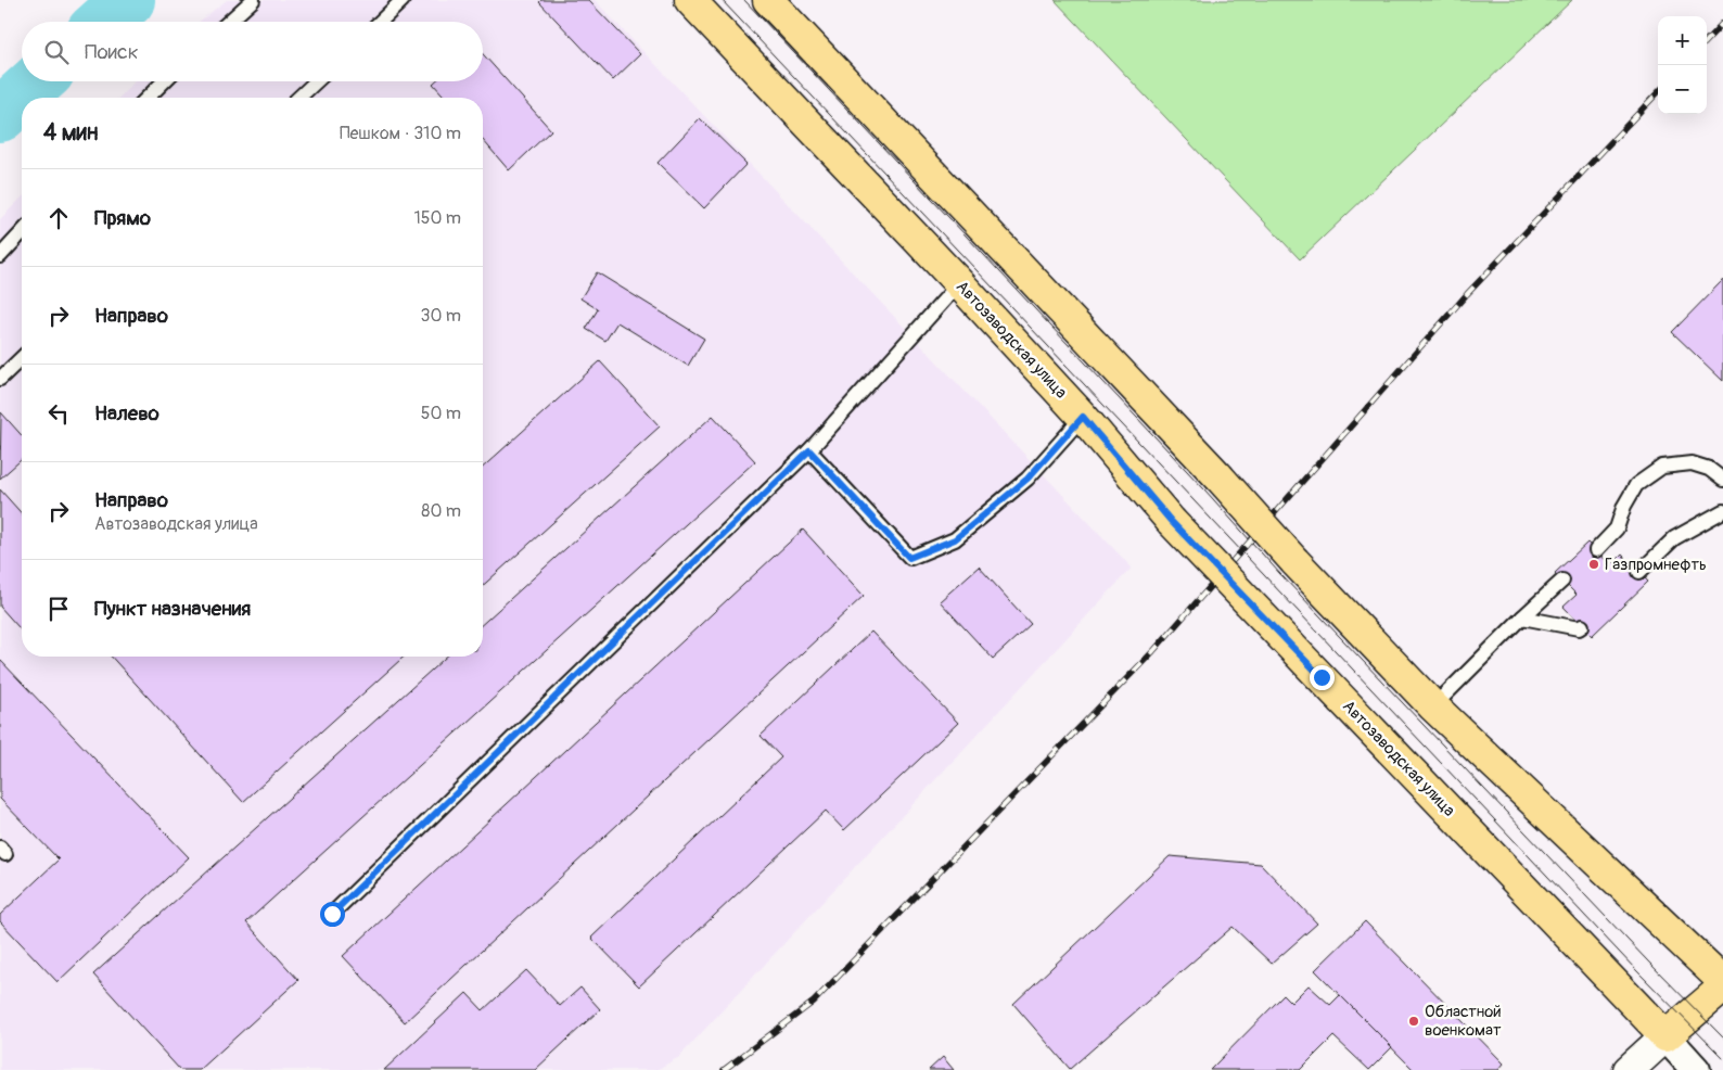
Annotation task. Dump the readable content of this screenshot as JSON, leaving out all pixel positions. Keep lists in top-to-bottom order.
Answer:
{
  "streets": {
    "main road": ["Автозаводская улица"]
  },
  "places": ["Газпромнефть", "Областной военкомат"],
  "page": {
    "map_buttons": ["+", "−"],
    "search": "Поиск",
    "heading": ["4 мин", "Пешком · 310 m"],
    "list": [
      ["Прямо", "150 m"],
      ["Направо", "30 m"],
      ["Налево", "50 m"],
      ["Направо", "Автозаводская улица", "80 m"],
      "Пункт назначения"
    ]
  }
}
